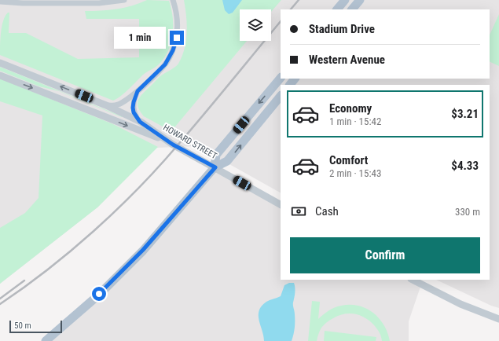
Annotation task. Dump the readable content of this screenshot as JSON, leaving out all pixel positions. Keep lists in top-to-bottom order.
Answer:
{
  "streets": {
    "street": ["HOWARD STREET"]
  },
  "scale_bar": "50 m",
  "page": {
    "banner": ["Stadium Drive", "Western Avenue"],
    "bubble": "1 min",
    "list": [
      {
        "name": "Economy",
        "note": "1 min · 15:42",
        "value": "$3.21"
      },
      {
        "name": "Comfort",
        "note": "2 min · 15:43",
        "value": "$4.33"
      }
    ],
    "pay": ["Cash", "330 m"],
    "buttons": "Confirm",
    "scale": "50 m"
  }
}
